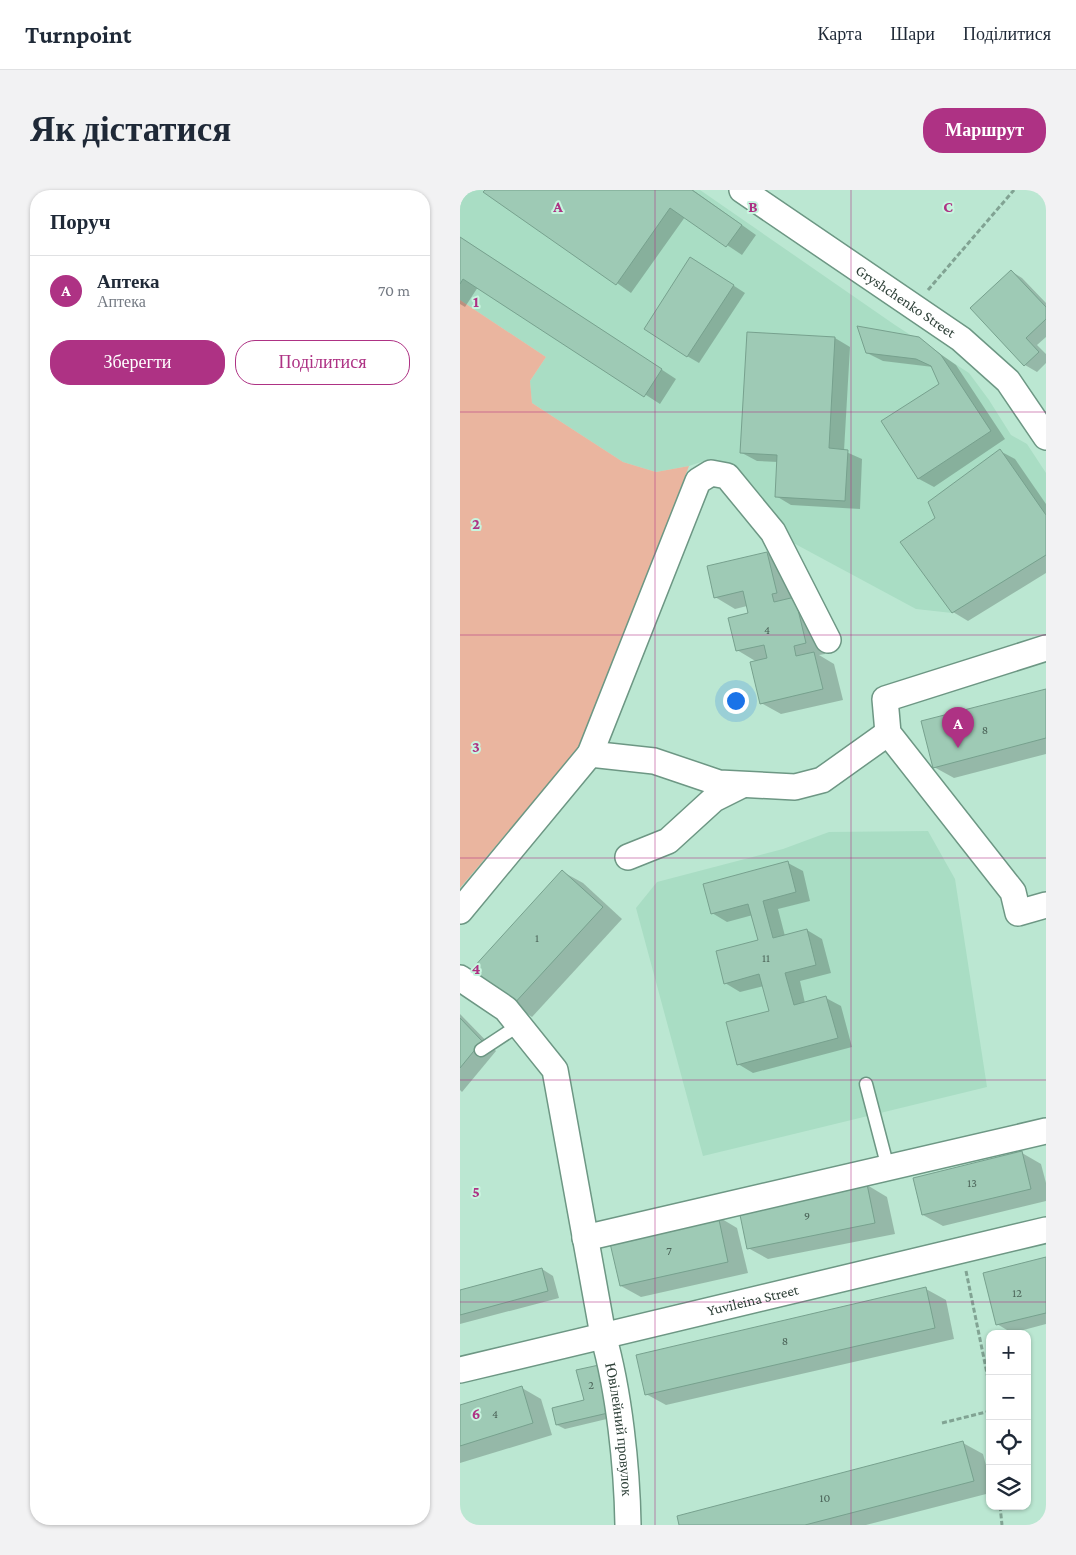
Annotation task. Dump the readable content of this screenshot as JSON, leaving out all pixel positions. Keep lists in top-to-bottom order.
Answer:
{
  "streets": {
    "street": ["Gryshchenko Street", "Yuvileina Street", "Ювілейний провулок"]
  },
  "crossings": [
    ["Yuvileina Street", "Ювілейний провулок"]
  ],
  "house_numbers": [
    "4",
    "8",
    "1",
    "11",
    "13",
    "9",
    "7",
    "12",
    "8",
    "2",
    "4",
    "10"
  ],
  "page": {
    "header": "Turnpoint",
    "nav": ["Карта", "Шари", "Поділитися"],
    "buttons": [
      "Маршрут",
      ["Зберегти", "Поділитися"]
    ],
    "title": "Як дістатися",
    "heading": "Поруч",
    "list": [
      {
        "mark": "A",
        "name": "Аптека",
        "note": "Аптека",
        "value": "70 m"
      }
    ],
    "pins": "A",
    "map_buttons": ["+", "−"]
  },
  "grid": {
    "columns": ["A", "B", "C"],
    "rows": [
      "1",
      "2",
      "3",
      "4",
      "5",
      "6"
    ]
  }
}
